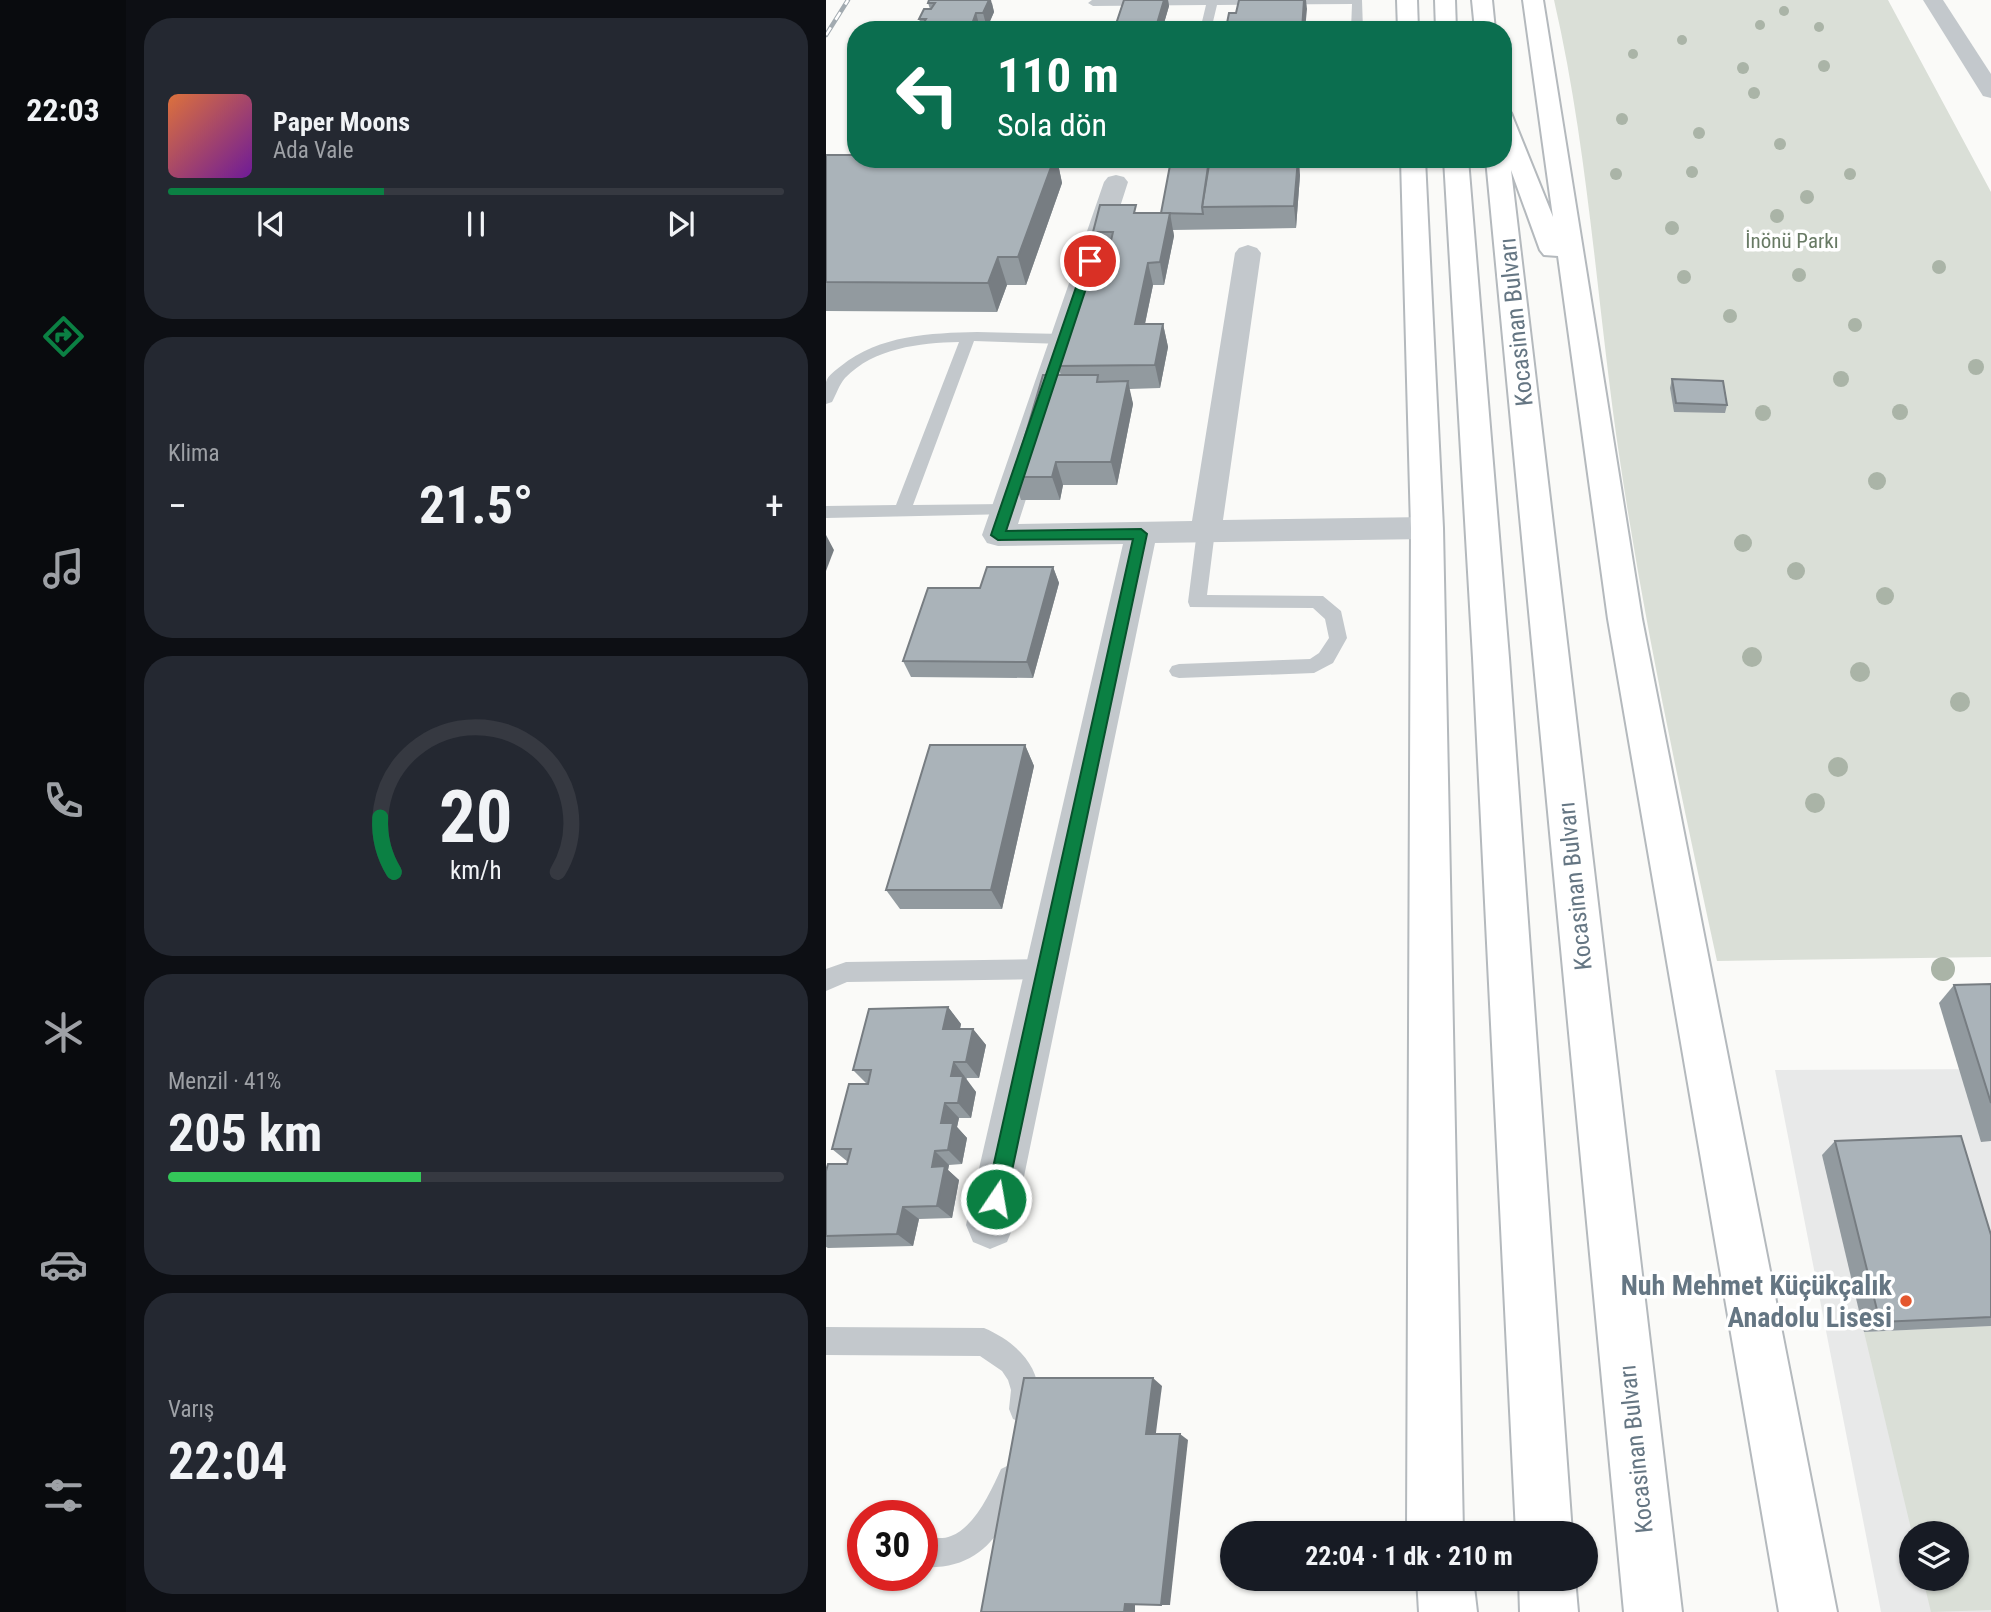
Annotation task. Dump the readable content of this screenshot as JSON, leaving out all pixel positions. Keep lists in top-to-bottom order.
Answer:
{
  "streets": {
    "highway": ["Kocasinan Bulvarı"]
  },
  "parks": ["İnönü Parkı"],
  "places": ["Nuh Mehmet Küçükçalık Anadolu Lisesi"],
  "page": {
    "tabs": "22:03",
    "turn": ["110 m", "Sola dön"],
    "song": ["Paper Moons", "Ada Vale"],
    "tile": [
      "Klima",
      ["Menzil · 41%", "205 km"],
      ["Varış", "22:04"]
    ],
    "heat": ["−", "21.5°", "+"],
    "limit": "30",
    "trip": "22:04 · 1 dk · 210 m",
    "gauge": ["20", "km/h"]
  }
}
